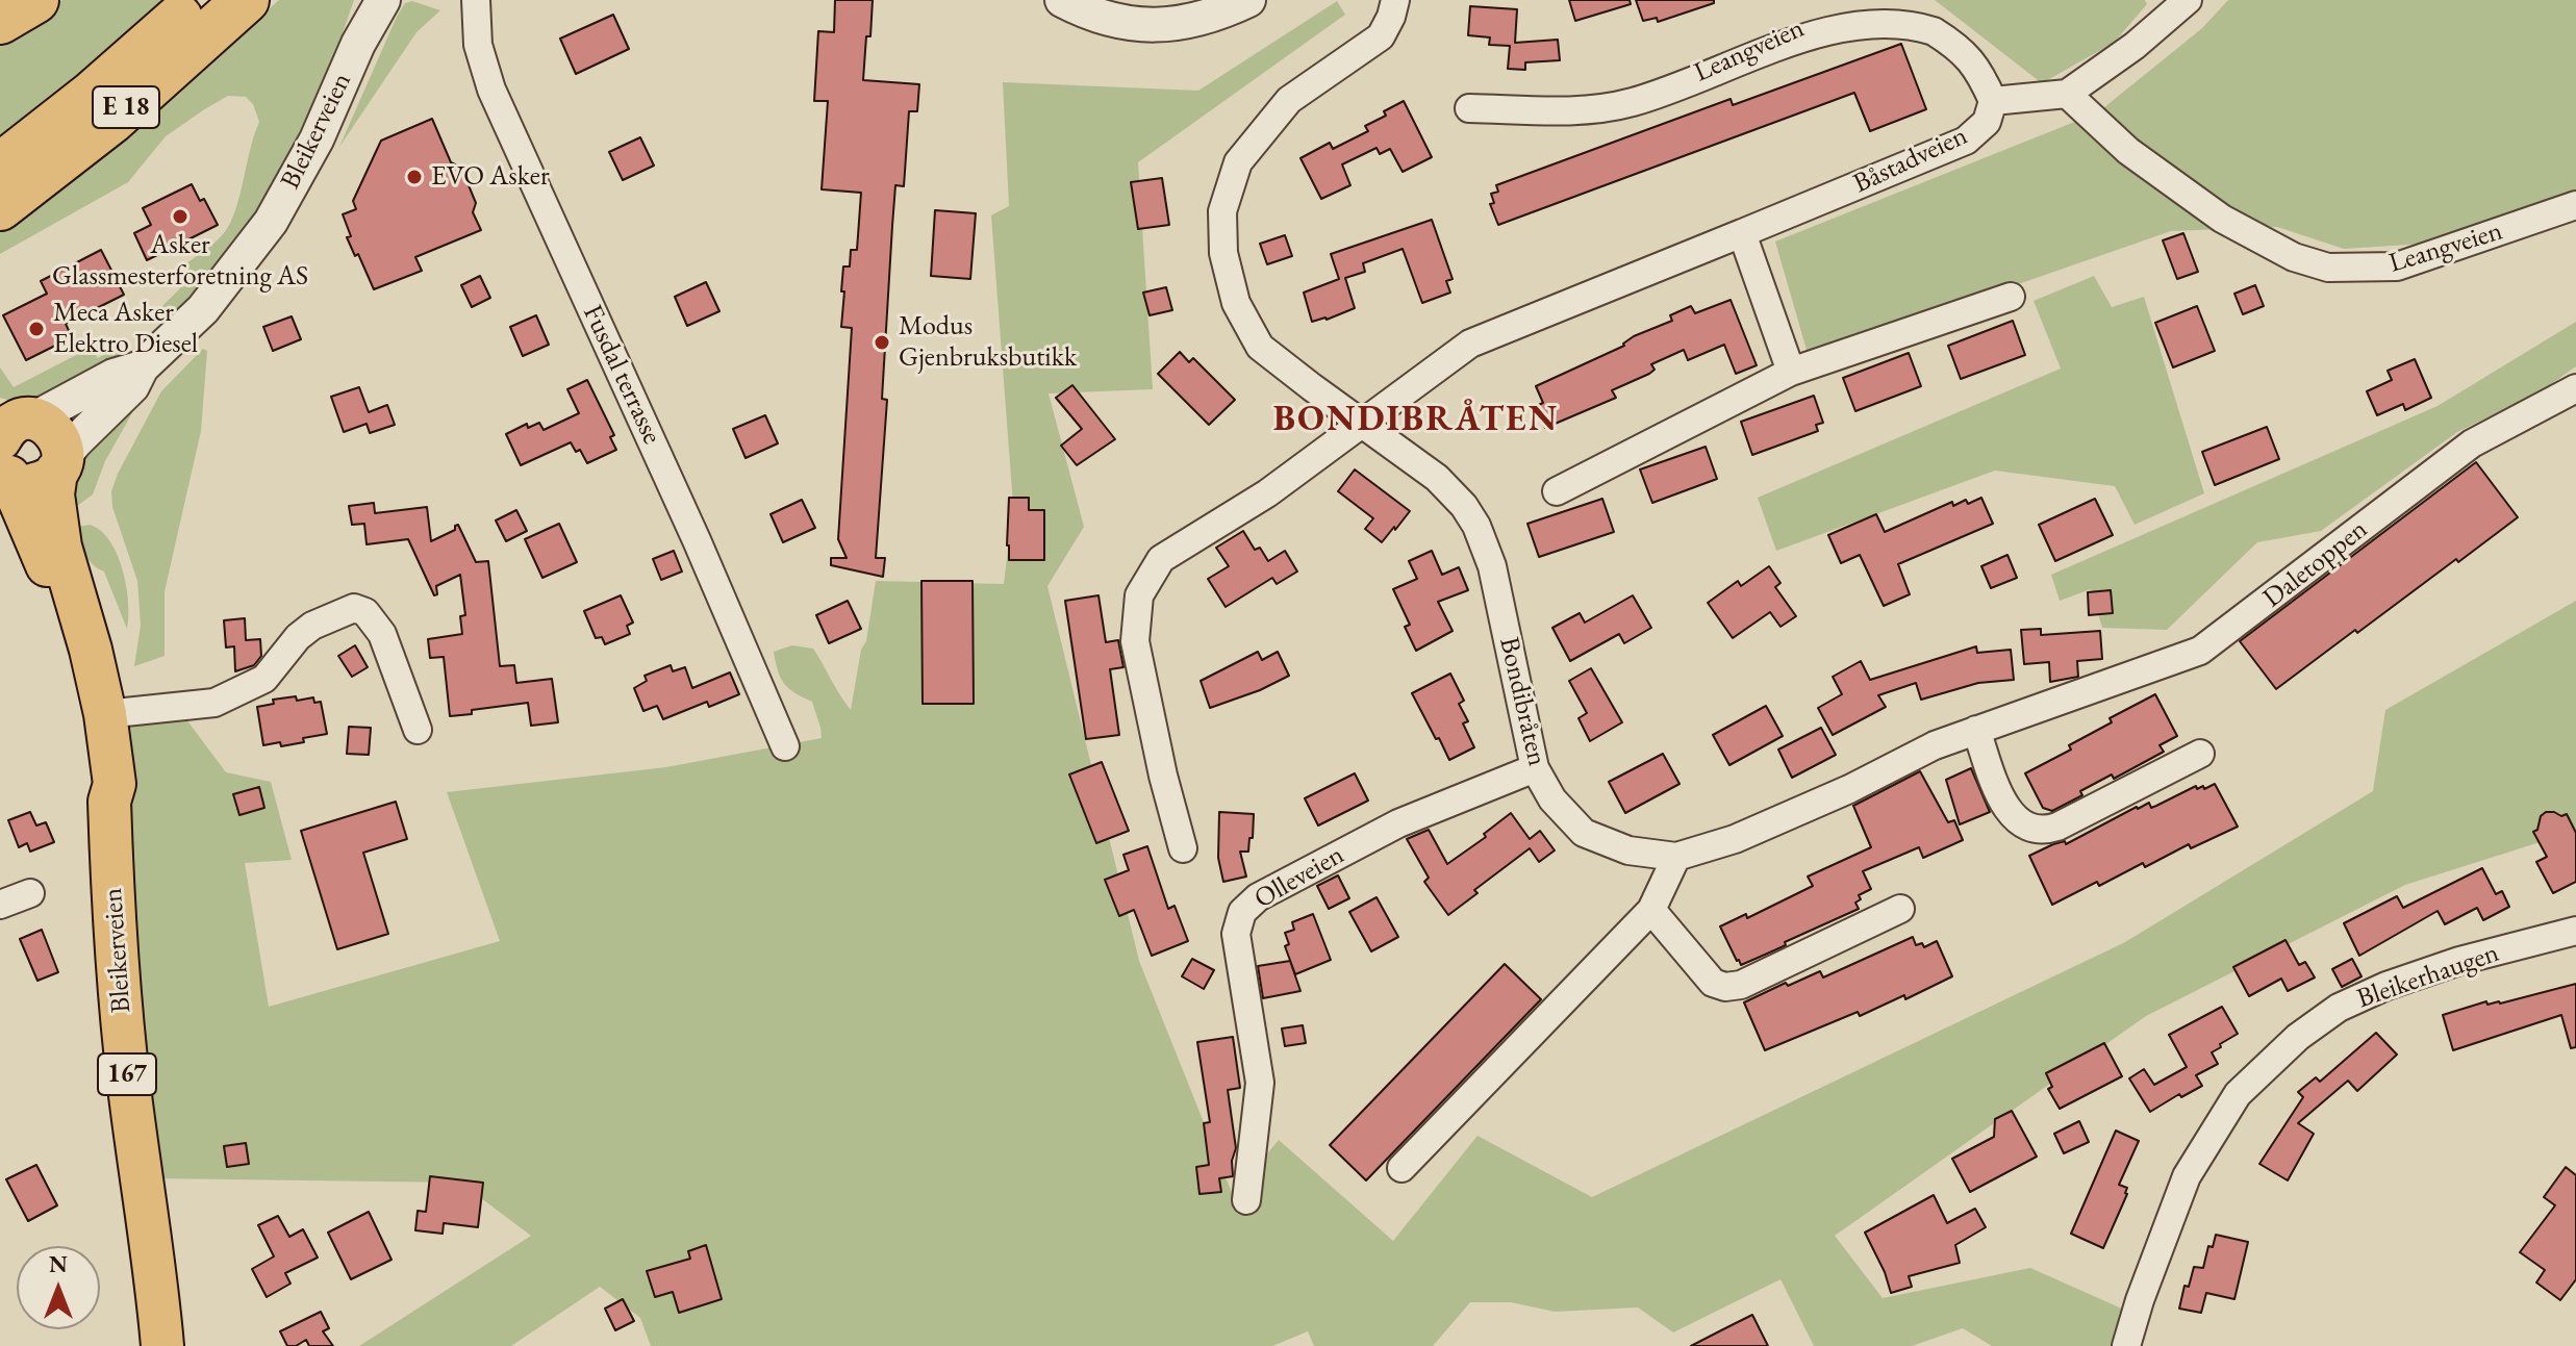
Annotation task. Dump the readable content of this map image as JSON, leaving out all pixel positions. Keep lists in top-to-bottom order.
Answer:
{
  "streets": {
    "highway": ["E 18"],
    "main road": ["Bleikerveien", "167"],
    "street": [
      "Leangveien",
      "Båstadveien",
      "Fusdal terrasse",
      "Daletoppen",
      "Bondibråten",
      "Olleveien",
      "Bleikerhaugen"
    ]
  },
  "crossings": [
    ["Leangveien", "Båstadveien"],
    ["Bleikerveien", "167"],
    ["Båstadveien", "Bondibråten"],
    ["Daletoppen", "Bondibråten"],
    ["Bondibråten", "Olleveien"]
  ],
  "districts": ["BONDIBRÅTEN"],
  "places": [
    "EVO Asker",
    "Asker Glassmesterforetning AS",
    "Meca Asker Elektro Diesel",
    "Modus Gjenbruksbutikk"
  ],
  "north": "top"
}
